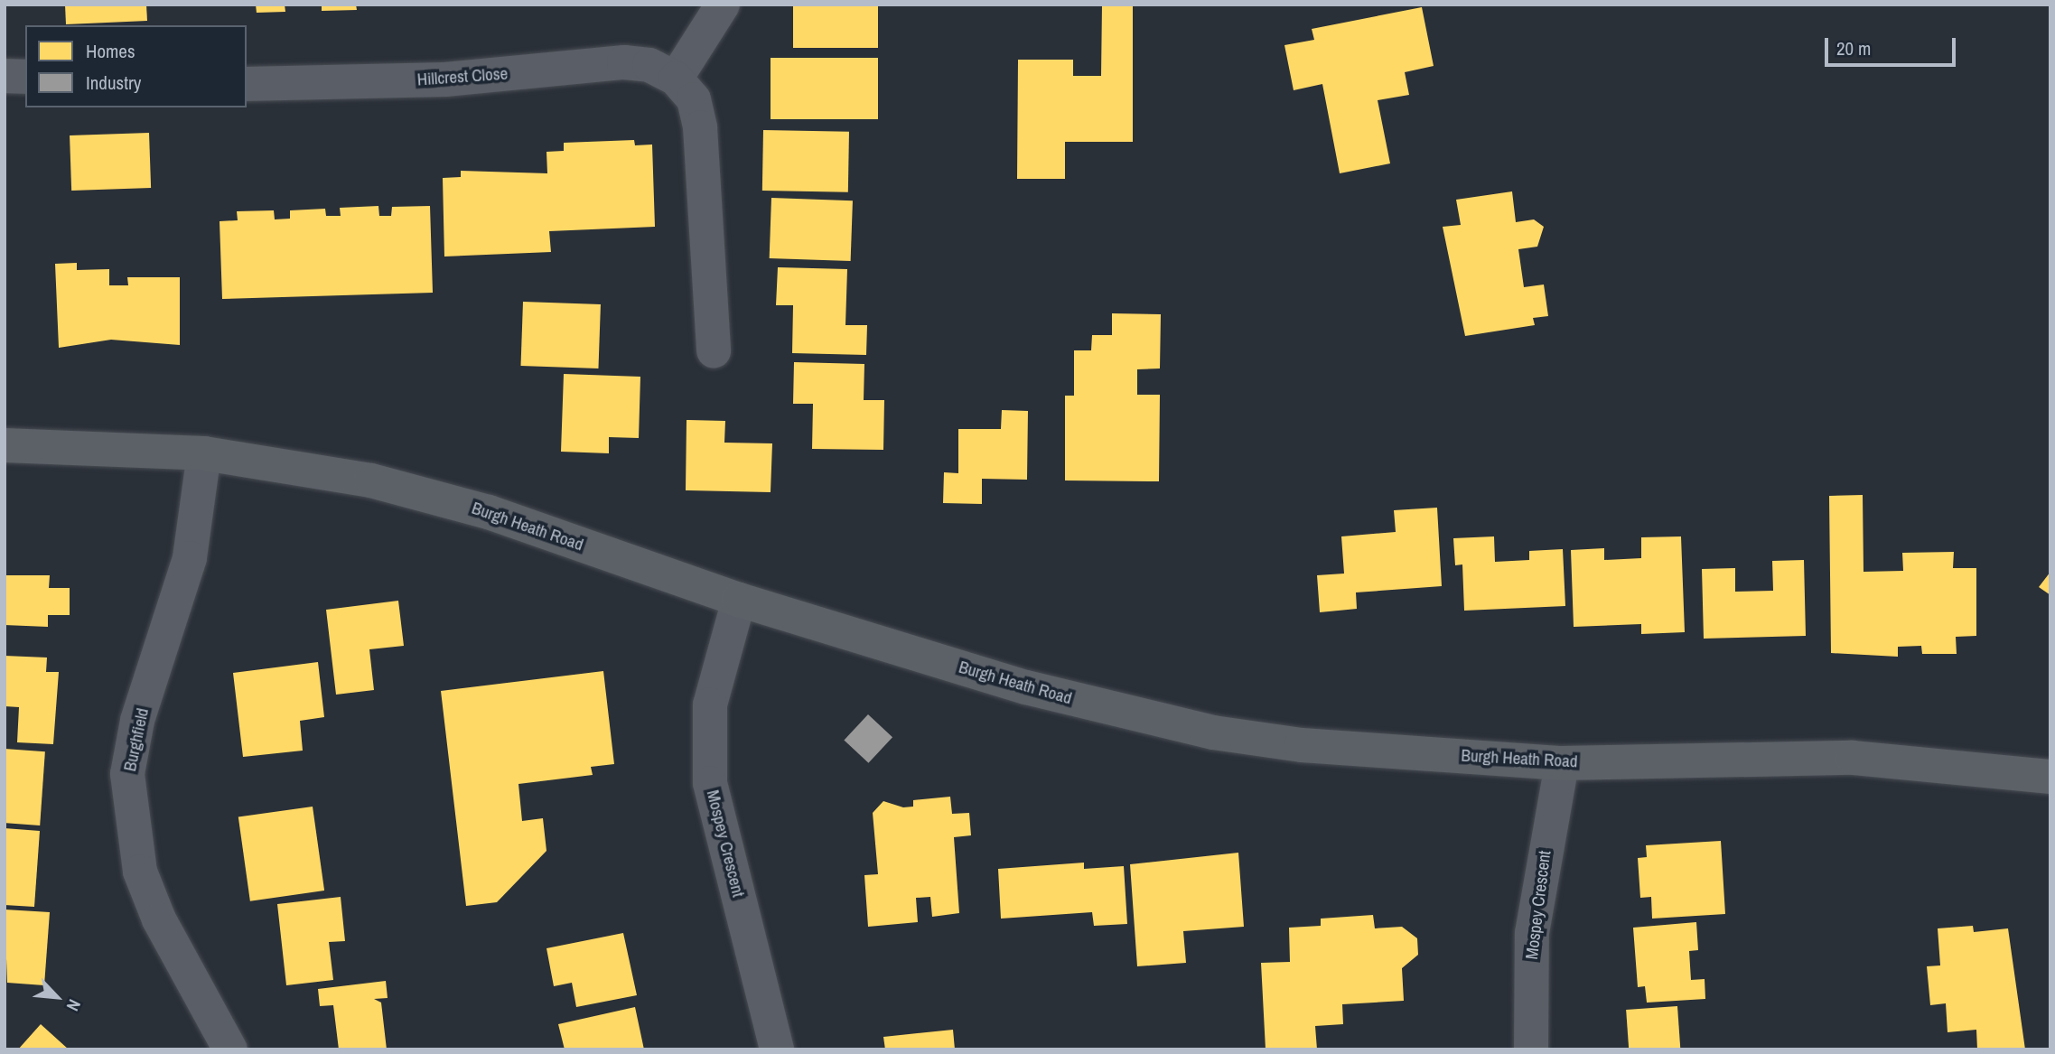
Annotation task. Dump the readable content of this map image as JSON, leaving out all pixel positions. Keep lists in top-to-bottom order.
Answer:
{
  "streets": {
    "main road": ["Burgh Heath Road"],
    "street": ["Hillcrest Close", "Burghfield", "Mospey Crescent"]
  },
  "crossings": [
    ["Burgh Heath Road", "Burghfield"],
    ["Burgh Heath Road", "Mospey Crescent"]
  ],
  "legend": ["Homes", "Industry"],
  "scale_bar": "20 m",
  "north": "bottom right"
}
